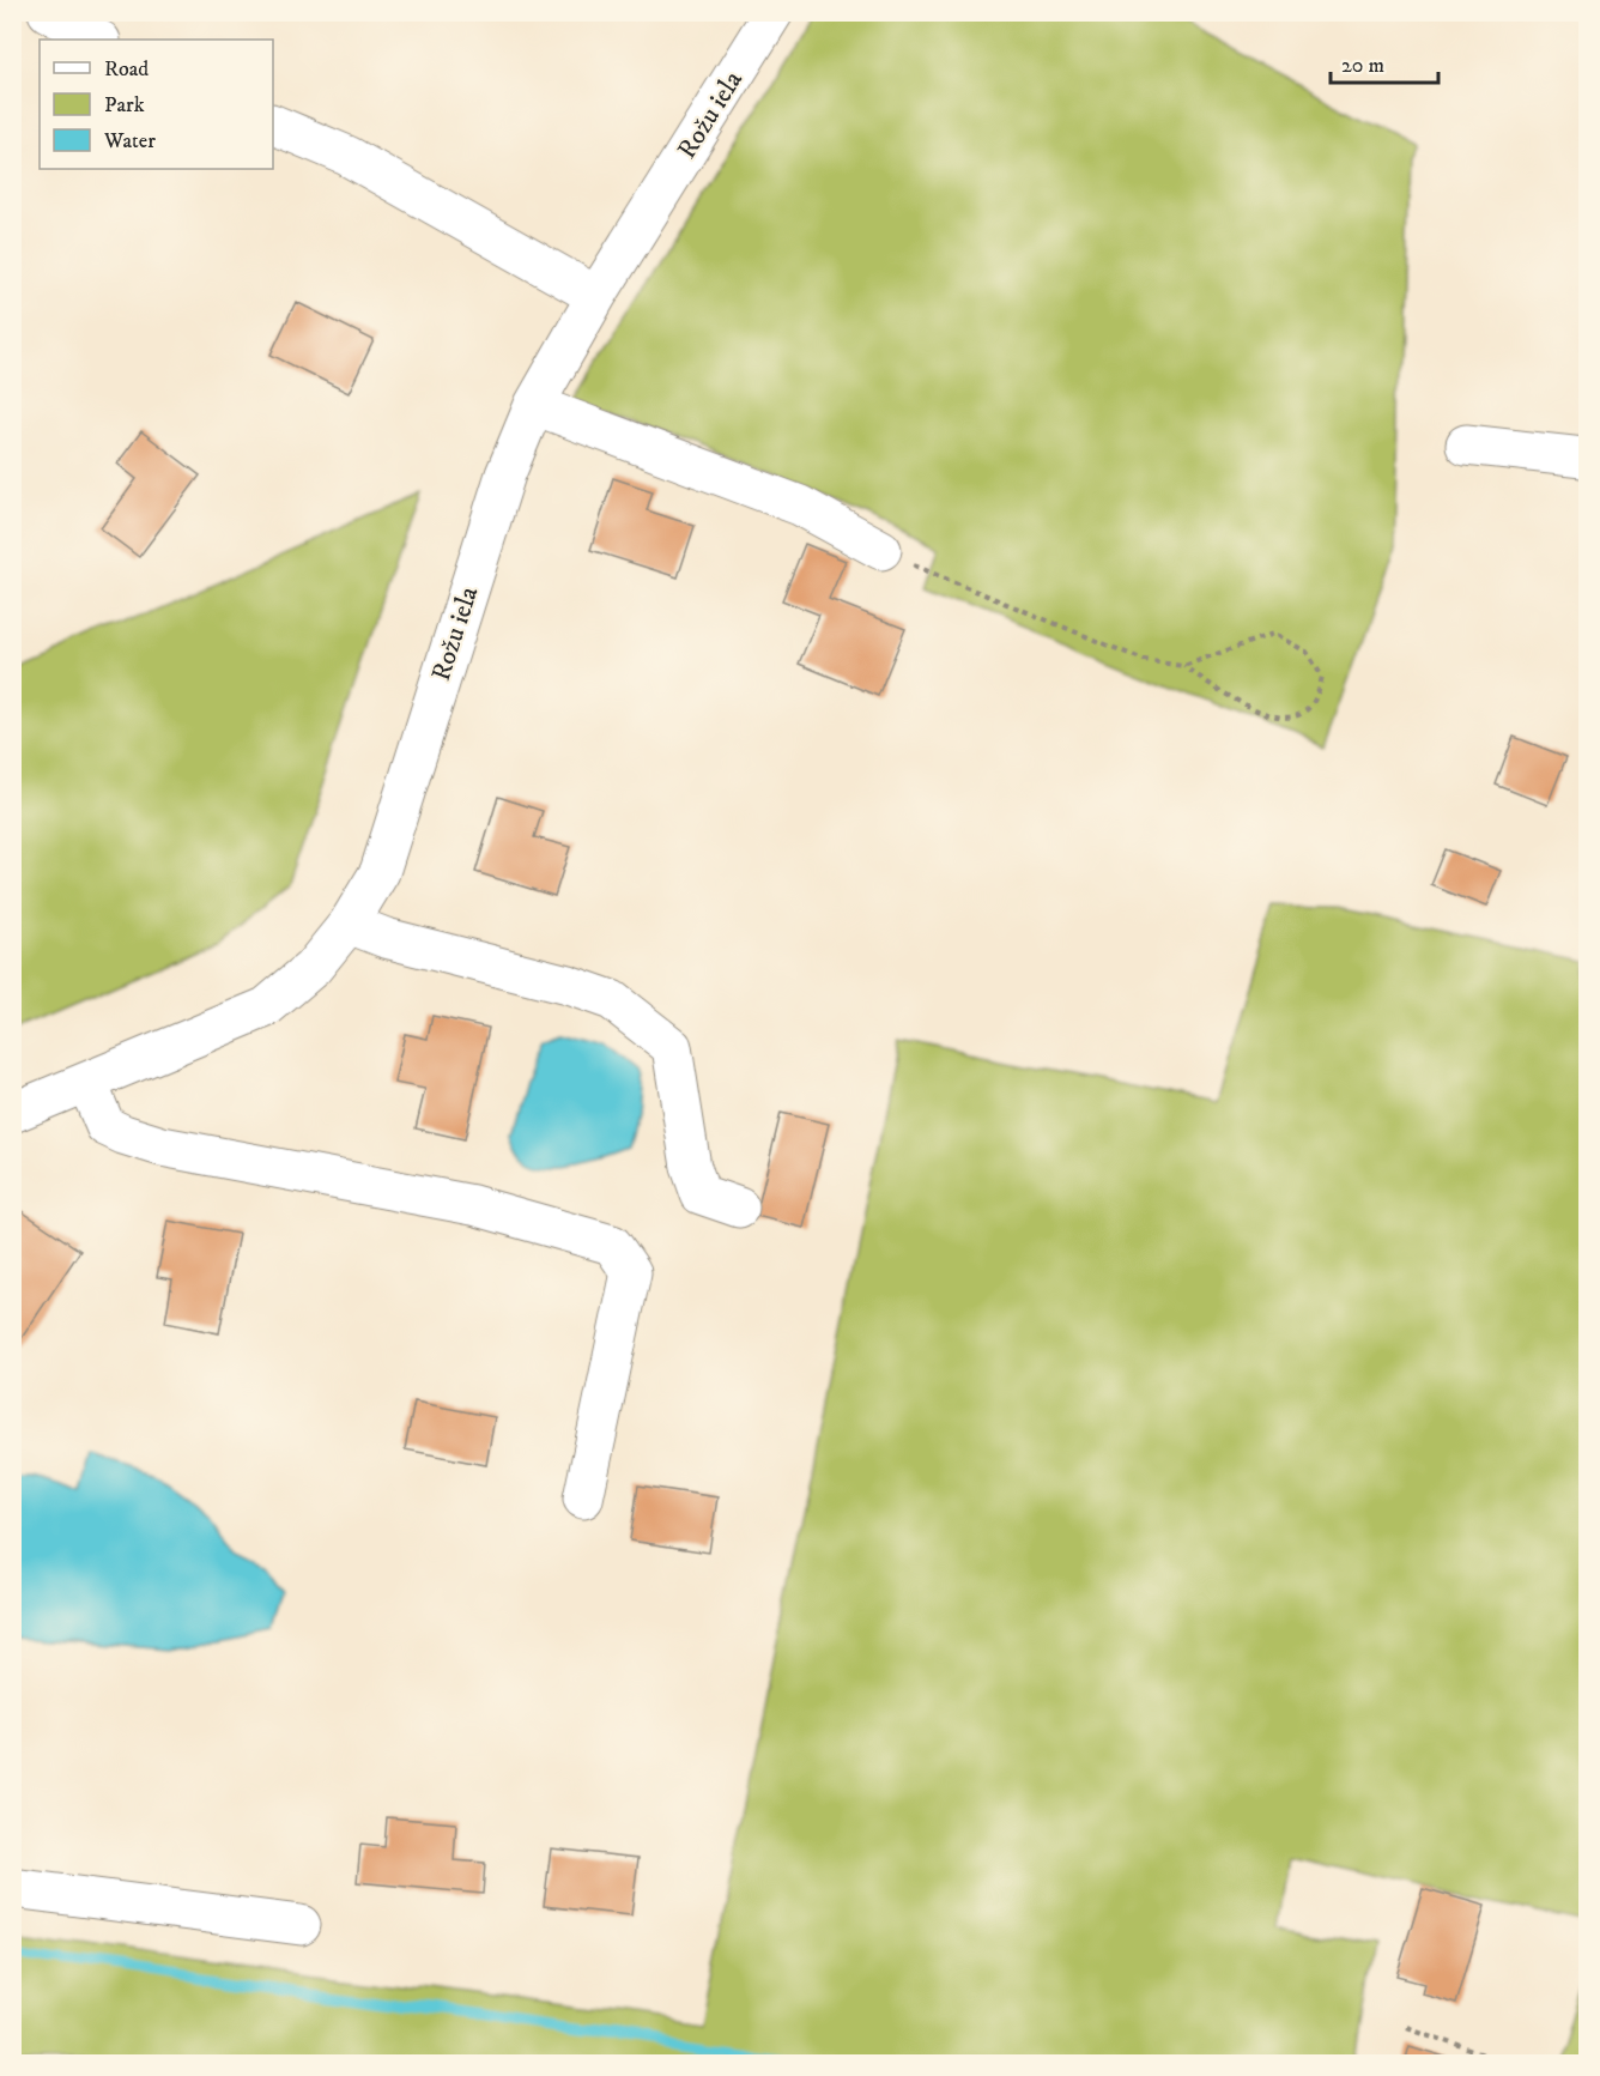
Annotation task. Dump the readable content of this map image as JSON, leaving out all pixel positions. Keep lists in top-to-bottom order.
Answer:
{
  "streets": {
    "street": ["Rožu iela"]
  },
  "legend": ["Road", "Park", "Water"],
  "scale_bar": "20 m"
}
